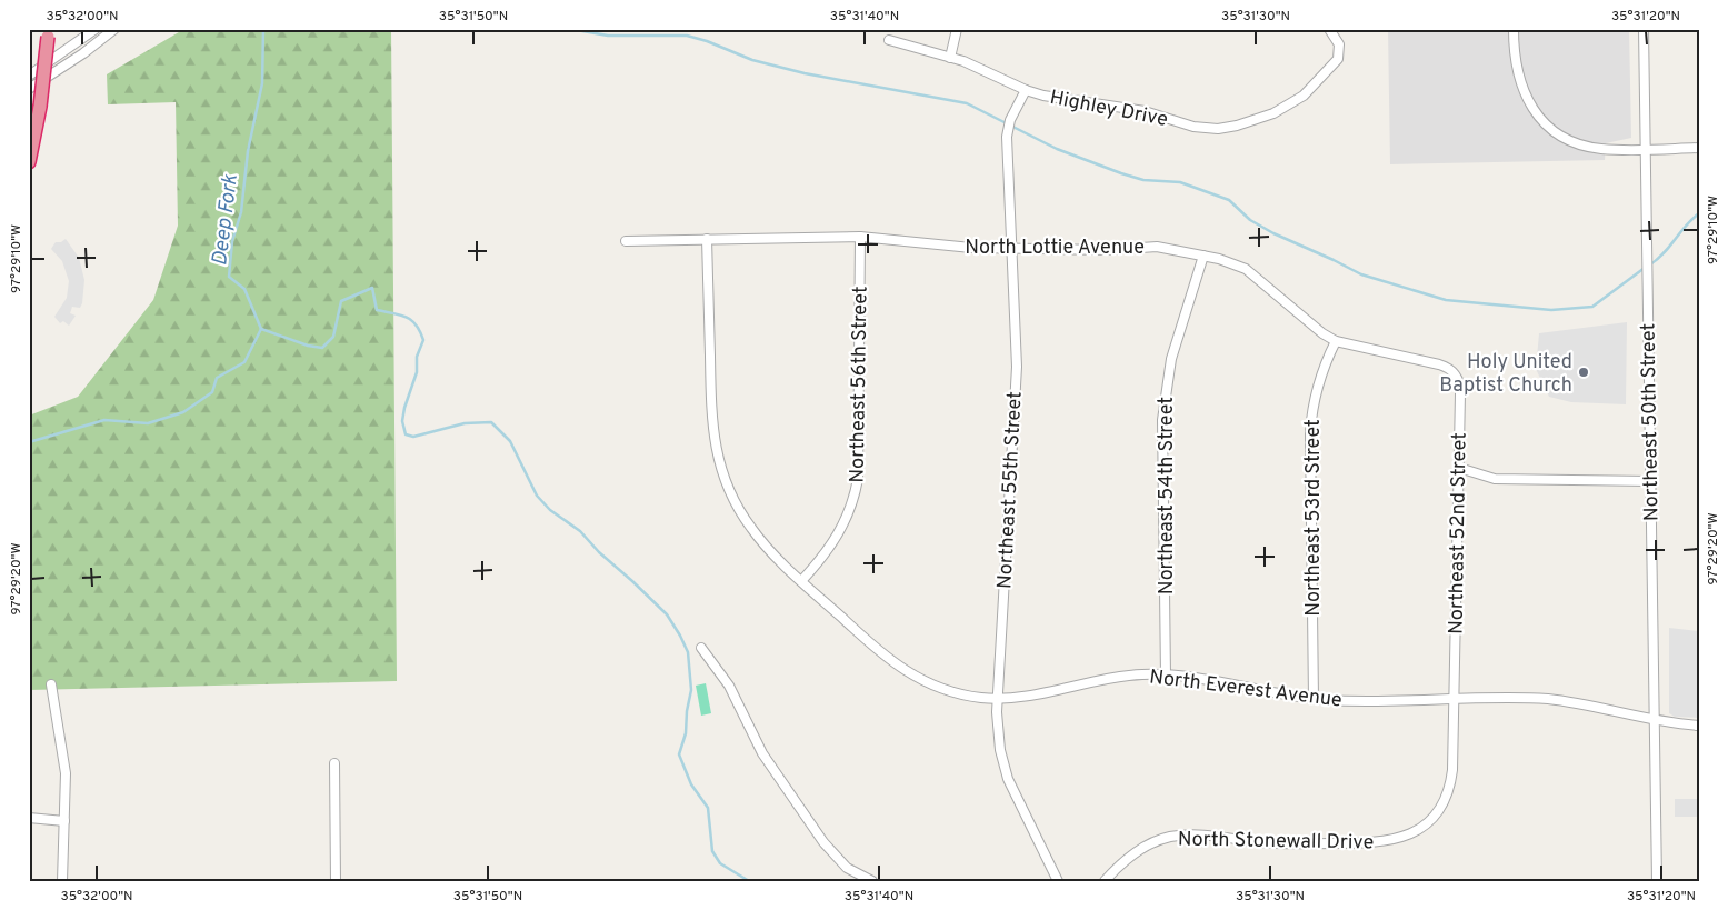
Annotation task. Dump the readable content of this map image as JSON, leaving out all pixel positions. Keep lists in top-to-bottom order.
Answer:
{
  "streets": {
    "street": [
      "Highley Drive",
      "North Lottie Avenue",
      "Northeast 56th Street",
      "Northeast 50th Street",
      "Northeast 55th Street",
      "Northeast 54th Street",
      "Northeast 53rd Street",
      "Northeast 52nd Street",
      "North Everest Avenue",
      "North Stonewall Drive"
    ]
  },
  "crossings": [
    ["Highley Drive", "Northeast 55th Street"],
    ["North Lottie Avenue", "Northeast 56th Street"],
    ["North Lottie Avenue", "Northeast 55th Street"],
    ["North Lottie Avenue", "Northeast 54th Street"],
    ["North Lottie Avenue", "Northeast 53rd Street"],
    ["North Lottie Avenue", "Northeast 52nd Street"],
    ["North Lottie Avenue", "North Everest Avenue"],
    ["Northeast 56th Street", "North Everest Avenue"],
    ["Northeast 50th Street", "North Everest Avenue"],
    ["Northeast 55th Street", "North Everest Avenue"],
    ["Northeast 54th Street", "North Everest Avenue"],
    ["Northeast 53rd Street", "North Everest Avenue"],
    ["Northeast 52nd Street", "North Everest Avenue"],
    ["Northeast 52nd Street", "North Stonewall Drive"],
    ["North Everest Avenue", "North Stonewall Drive"]
  ],
  "water": ["Deep Fork"],
  "places": ["Holy United Baptist Church"],
  "coordinates": [
    "35°32'00\"N",
    "35°31'50\"N",
    "35°31'40\"N",
    "35°31'30\"N",
    "35°31'20\"N",
    "97°29'10\"W",
    "97°29'20\"W"
  ]
}
